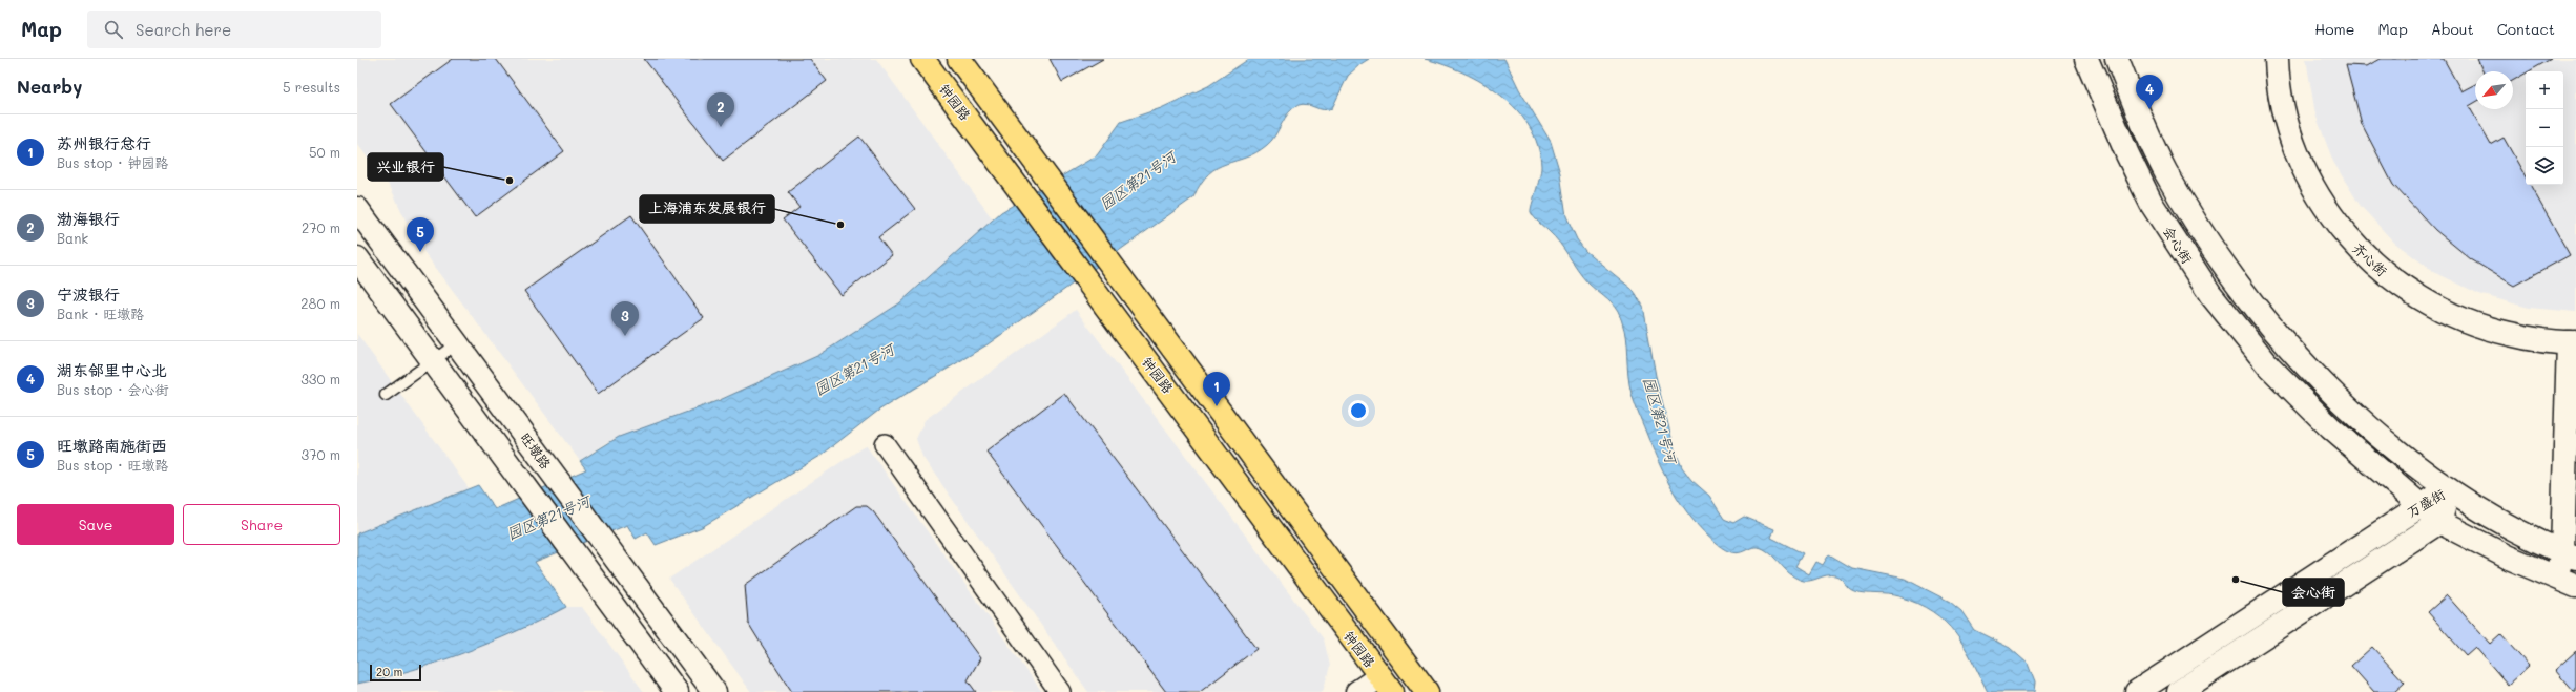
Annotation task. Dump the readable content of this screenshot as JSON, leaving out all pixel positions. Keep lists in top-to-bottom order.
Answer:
{
  "streets": {
    "main road": [
      "钟园路",
      "会心街",
      "齐心街",
      "旺墩路",
      "万盛街"
    ]
  },
  "crossings": [
    ["会心街", "万盛街"]
  ],
  "water": ["园区第21号河"],
  "places": ["兴业银行", "上海浦东发展银行", "会心街"],
  "scale_bar": "20 m",
  "north": "bottom left",
  "page": {
    "header": "Map",
    "search": "Search here",
    "nav": [
      "Home",
      "Map",
      "About",
      "Contact"
    ],
    "heading": ["Nearby", "5 results"],
    "map_buttons": ["+", "−"],
    "pins": [
      "4",
      "2",
      "5",
      "3",
      "1"
    ],
    "list": [
      {
        "mark": "1",
        "name": "苏州银行总行",
        "note": "Bus stop · 钟园路",
        "value": "50 m"
      },
      {
        "mark": "2",
        "name": "渤海银行",
        "note": "Bank",
        "value": "270 m"
      },
      {
        "mark": "3",
        "name": "宁波银行",
        "note": "Bank · 旺墩路",
        "value": "280 m"
      },
      {
        "mark": "4",
        "name": "湖东邻里中心北",
        "note": "Bus stop · 会心街",
        "value": "330 m"
      },
      {
        "mark": "5",
        "name": "旺墩路南施街西",
        "note": "Bus stop · 旺墩路",
        "value": "370 m"
      }
    ],
    "buttons": ["Save", "Share"],
    "scale": "20 m"
  }
}
